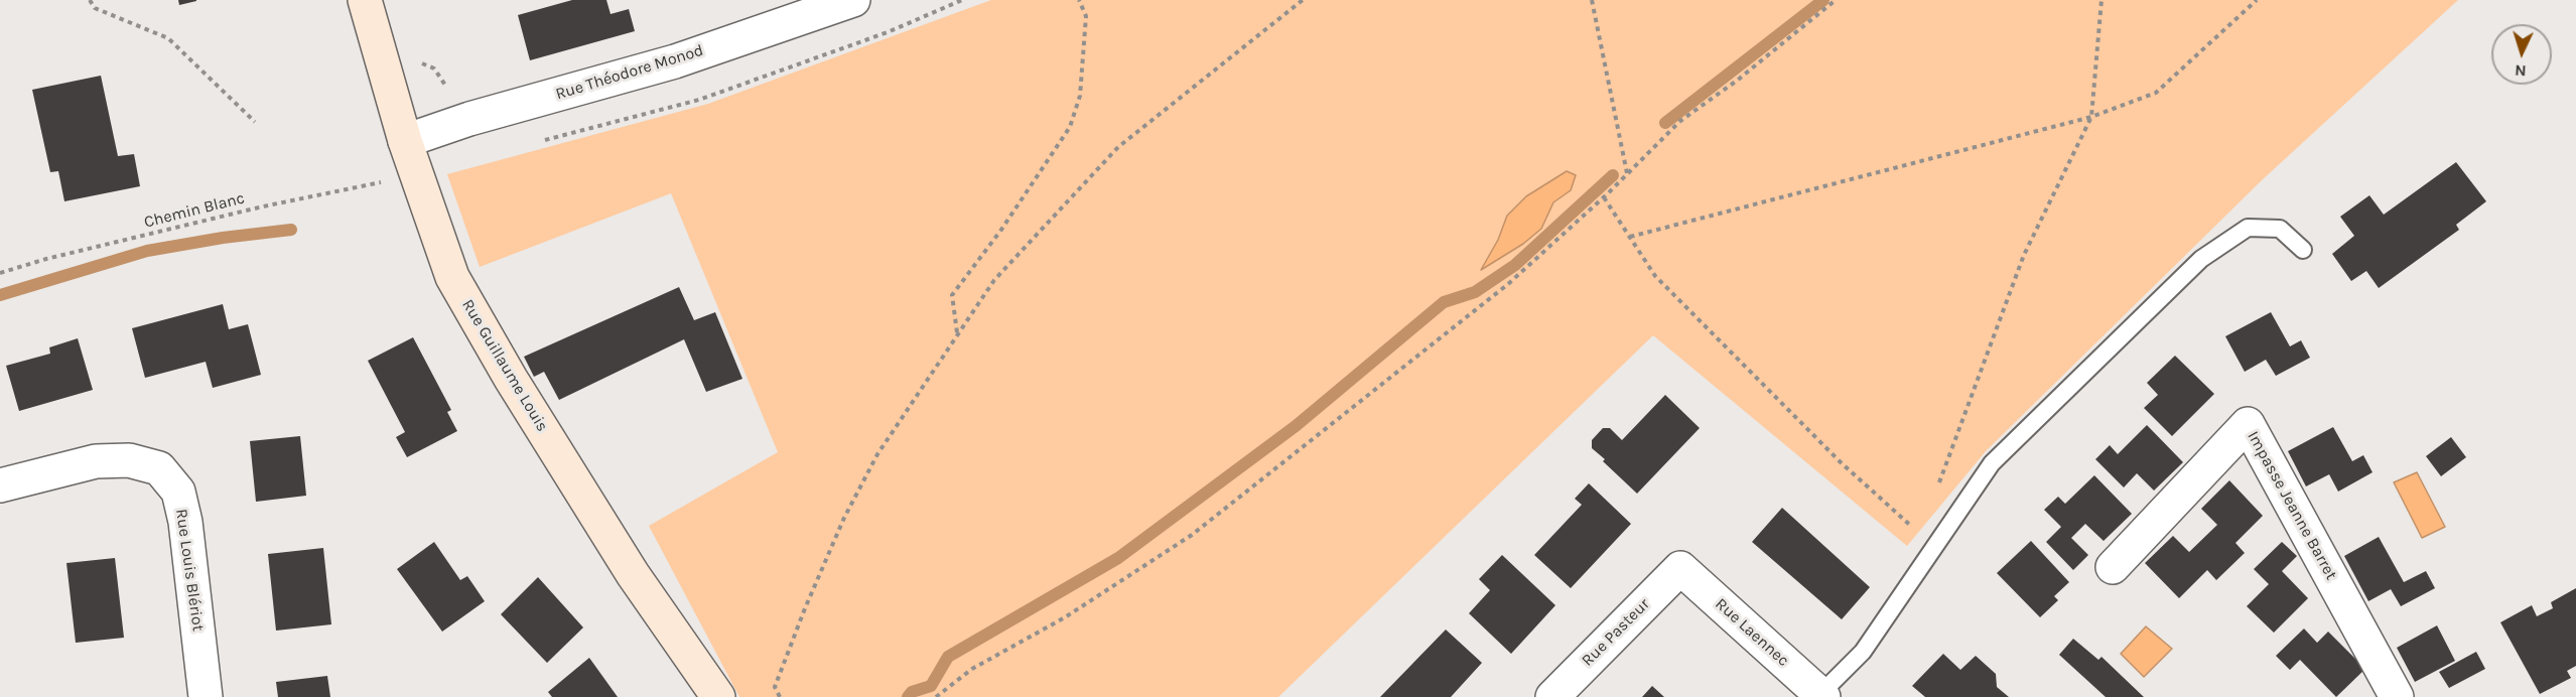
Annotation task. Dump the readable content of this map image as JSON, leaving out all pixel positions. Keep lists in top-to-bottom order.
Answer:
{
  "streets": {
    "street": [
      "Rue Théodore Monod",
      "Rue Guillaume Louis",
      "Impasse Jeanne Barret",
      "Rue Louis Blériot",
      "Rue Pasteur",
      "Rue Laennec"
    ],
    "path": ["Chemin Blanc"]
  },
  "crossings": [
    ["Rue Théodore Monod", "Rue Guillaume Louis"],
    ["Rue Pasteur", "Rue Laennec"]
  ],
  "north": "bottom"
}
